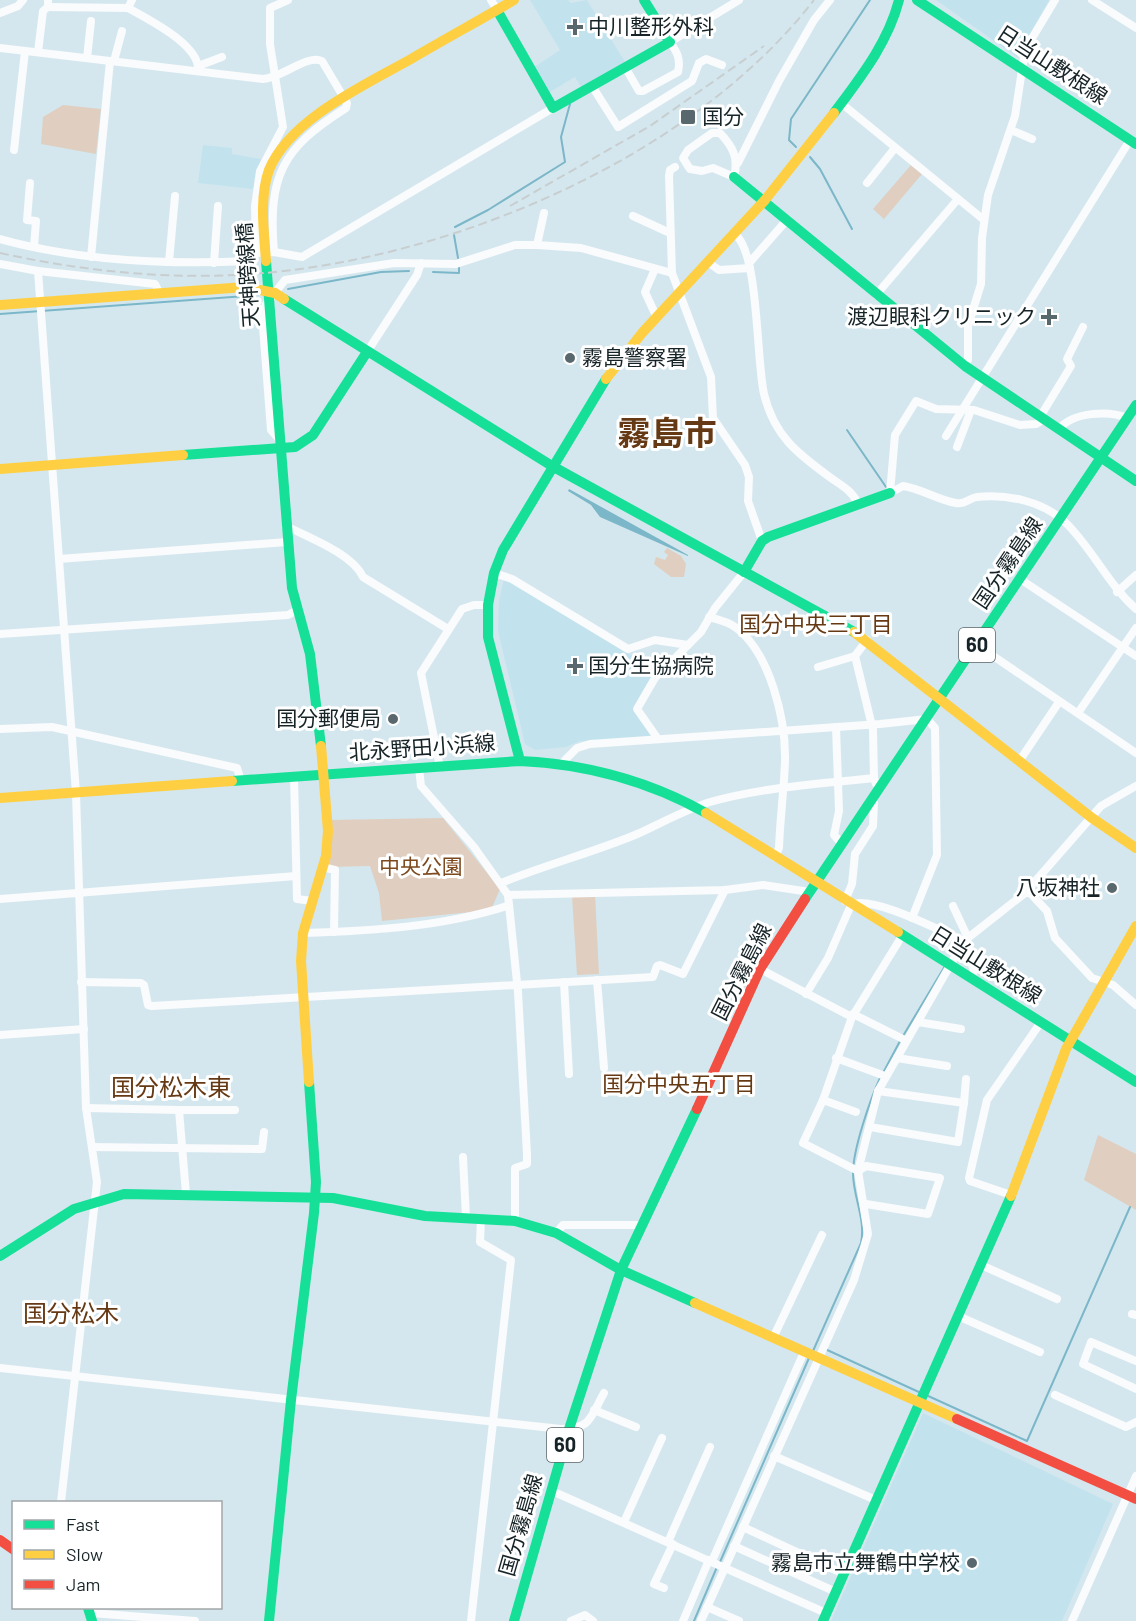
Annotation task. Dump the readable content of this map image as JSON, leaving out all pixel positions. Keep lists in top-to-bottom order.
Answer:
{
  "streets": {
    "street": [
      "日当山敷根線",
      "天神跨線橋",
      "国分霧島線",
      "60",
      "北永野田小浜線"
    ]
  },
  "crossings": [
    ["日当山敷根線", "国分霧島線"],
    ["日当山敷根線", "北永野田小浜線"],
    ["天神跨線橋", "北永野田小浜線"],
    ["国分霧島線", "北永野田小浜線"]
  ],
  "districts": [
    "霧島市",
    "国分中央三丁目",
    "国分中央五丁目",
    "国分松木東",
    "国分松木"
  ],
  "parks": ["中央公園"],
  "places": {
    "health": ["中川整形外科", "渡辺眼科クリニック", "国分生協病院"],
    "transit": ["国分"],
    "other": [
      "霧島警察署",
      "国分郵便局",
      "八坂神社",
      "霧島市立舞鶴中学校"
    ]
  },
  "legend": ["Fast", "Slow", "Jam"]
}
